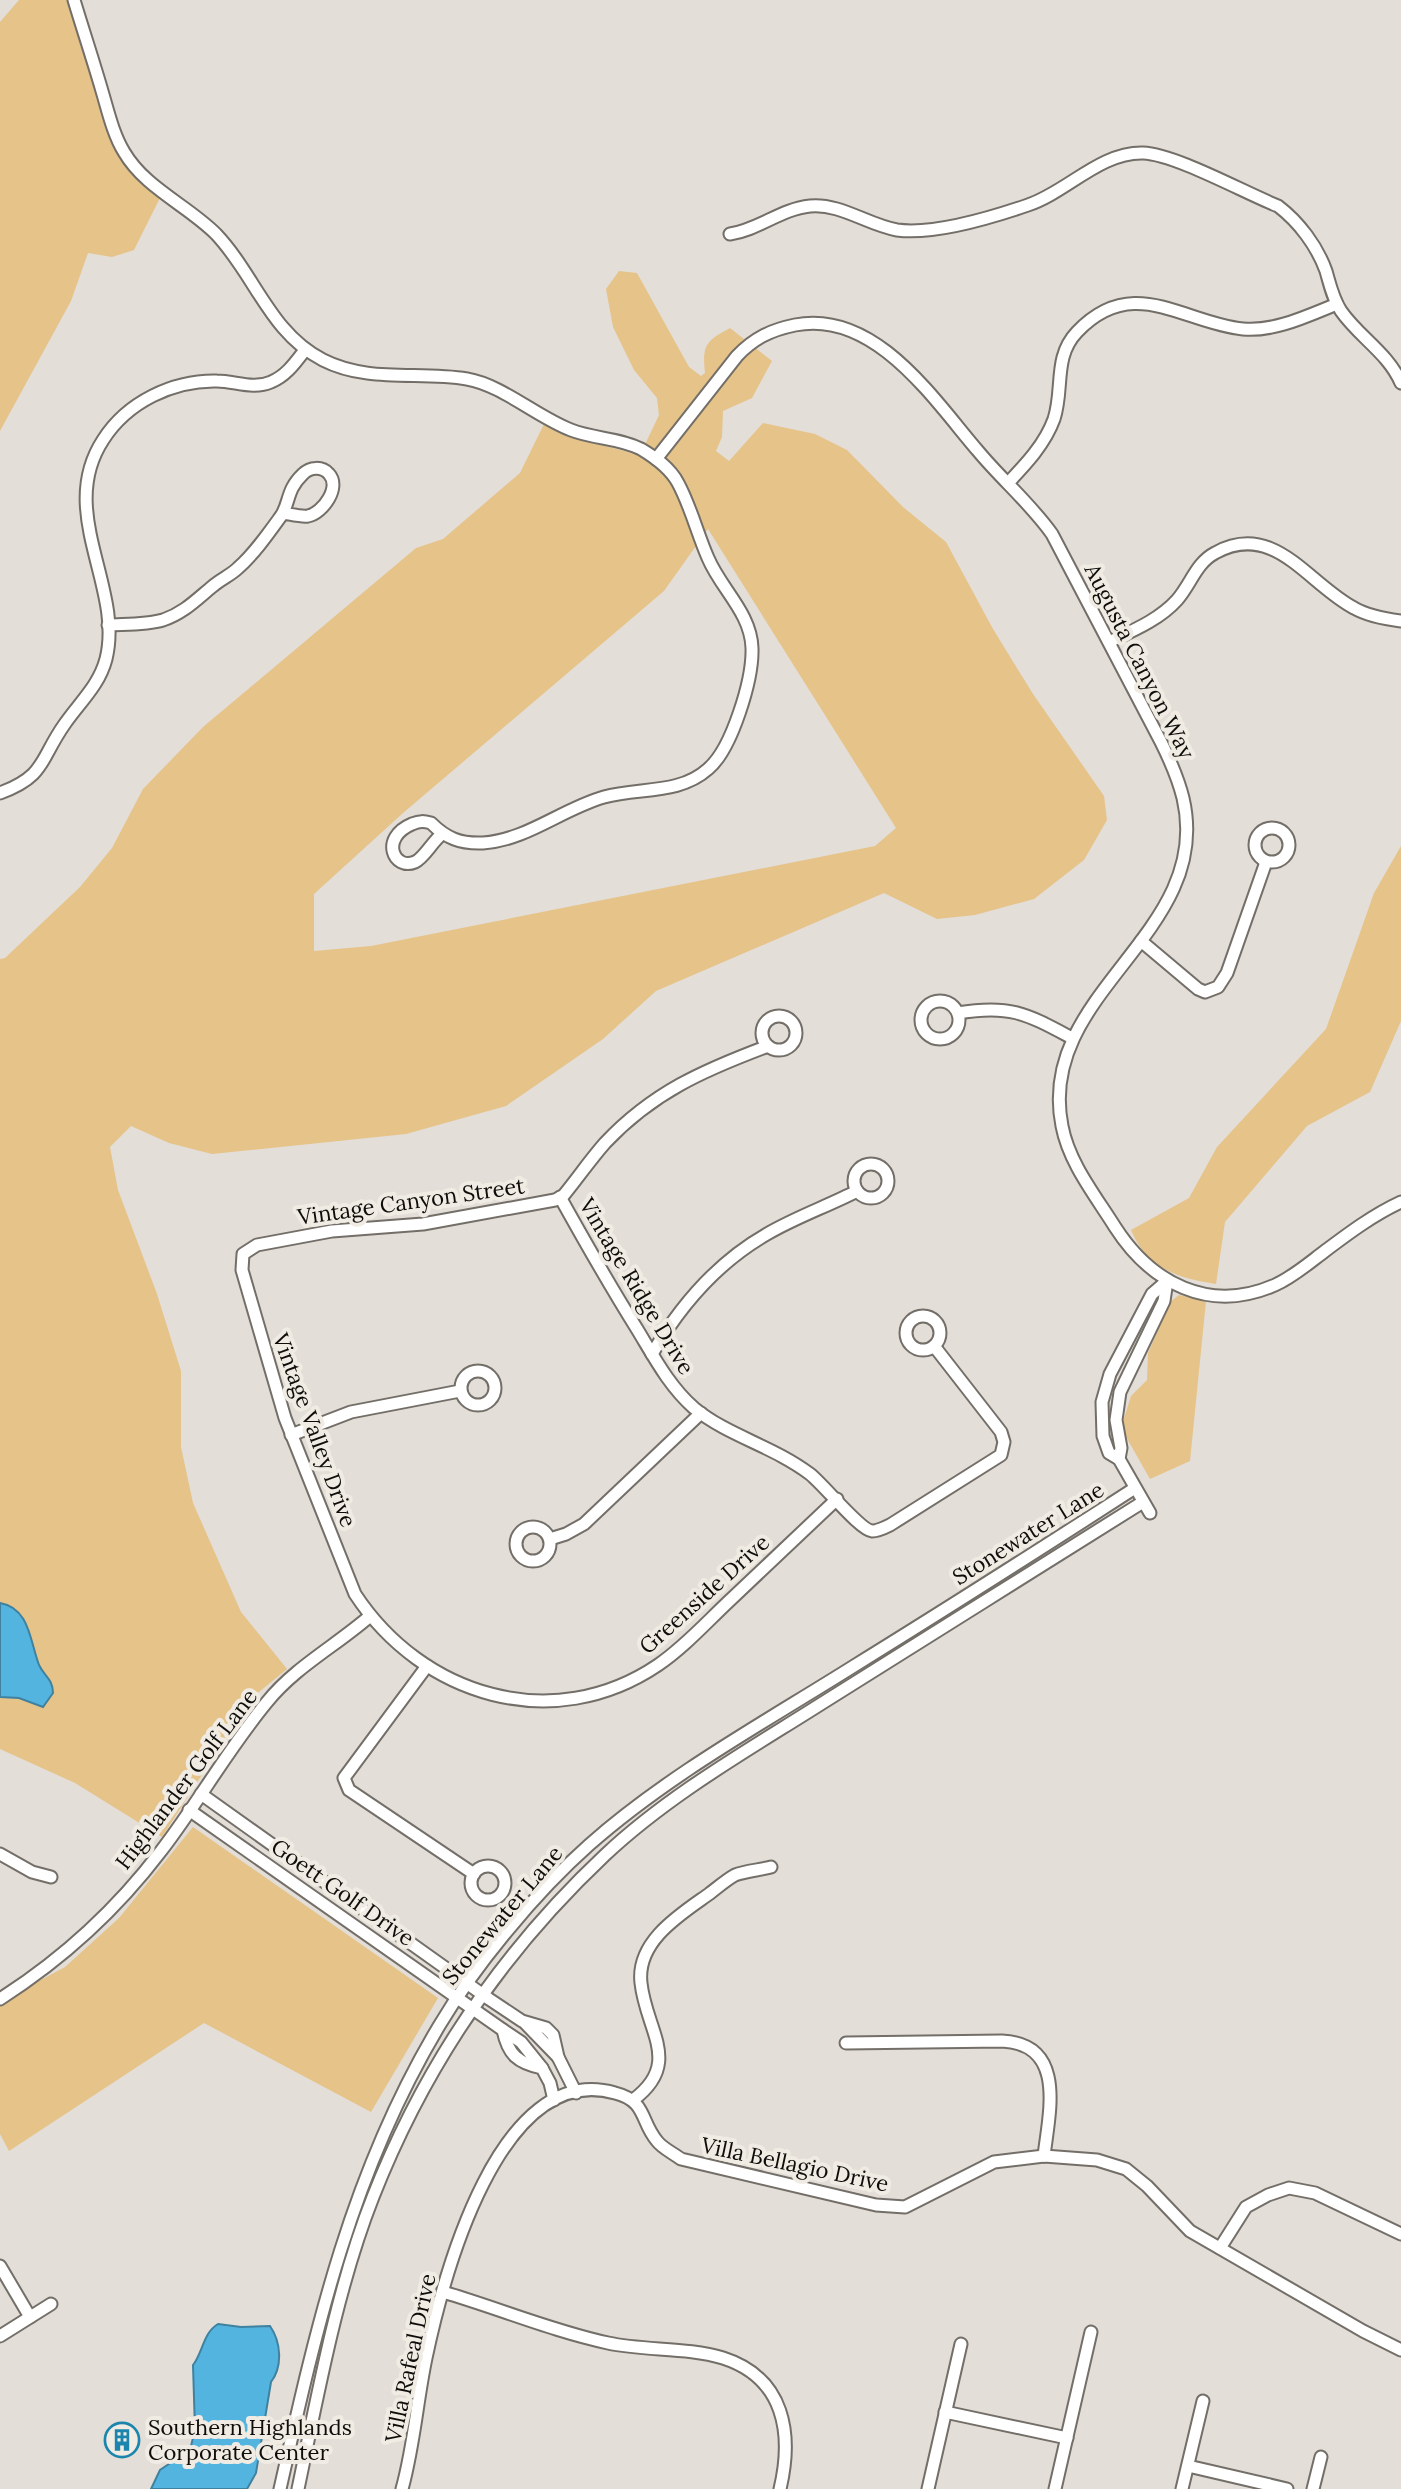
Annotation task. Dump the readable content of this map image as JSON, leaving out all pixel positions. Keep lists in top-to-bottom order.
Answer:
{
  "streets": {
    "street": [
      "Augusta Canyon Way",
      "Vintage Canyon Street",
      "Vintage Ridge Drive",
      "Vintage Valley Drive",
      "Stonewater Lane",
      "Greenside Drive",
      "Highlander Golf Lane",
      "Goett Golf Drive",
      "Villa Bellagio Drive",
      "Villa Rafeal Drive"
    ]
  },
  "crossings": [
    ["Vintage Canyon Street", "Vintage Ridge Drive"],
    ["Vintage Canyon Street", "Vintage Valley Drive"],
    ["Vintage Ridge Drive", "Greenside Drive"],
    ["Vintage Valley Drive", "Greenside Drive"],
    ["Vintage Valley Drive", "Highlander Golf Lane"],
    ["Stonewater Lane", "Goett Golf Drive"],
    ["Greenside Drive", "Highlander Golf Lane"],
    ["Highlander Golf Lane", "Goett Golf Drive"],
    ["Goett Golf Drive", "Villa Rafeal Drive"]
  ],
  "places": {
    "building": ["Southern Highlands Corporate Center"]
  }
}
